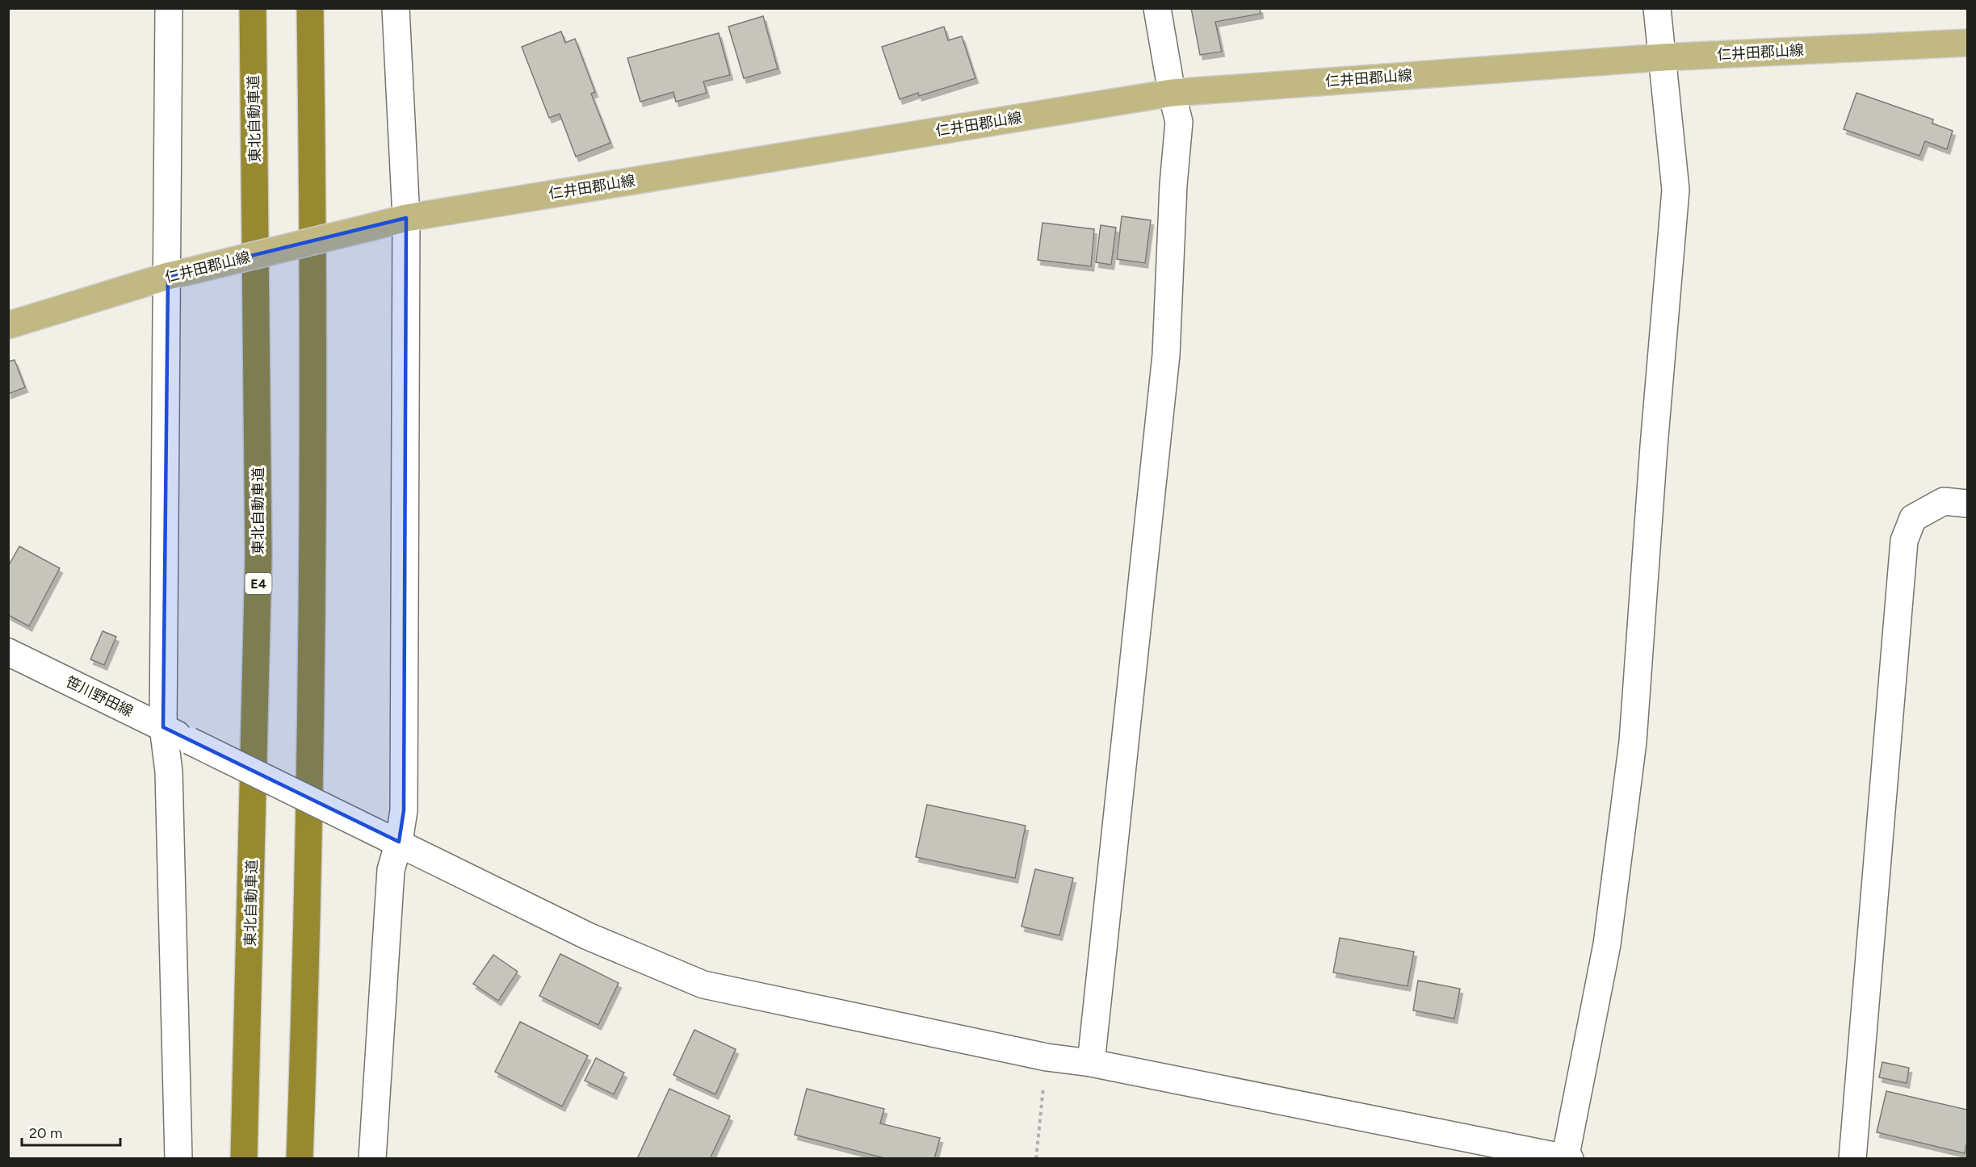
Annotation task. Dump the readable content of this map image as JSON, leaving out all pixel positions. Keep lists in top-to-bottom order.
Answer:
{
  "streets": {
    "highway": ["東北自動車道", "E4"],
    "main road": ["仁井田郡山線"],
    "street": ["笹川野田線"]
  },
  "scale_bar": "20 m"
}
